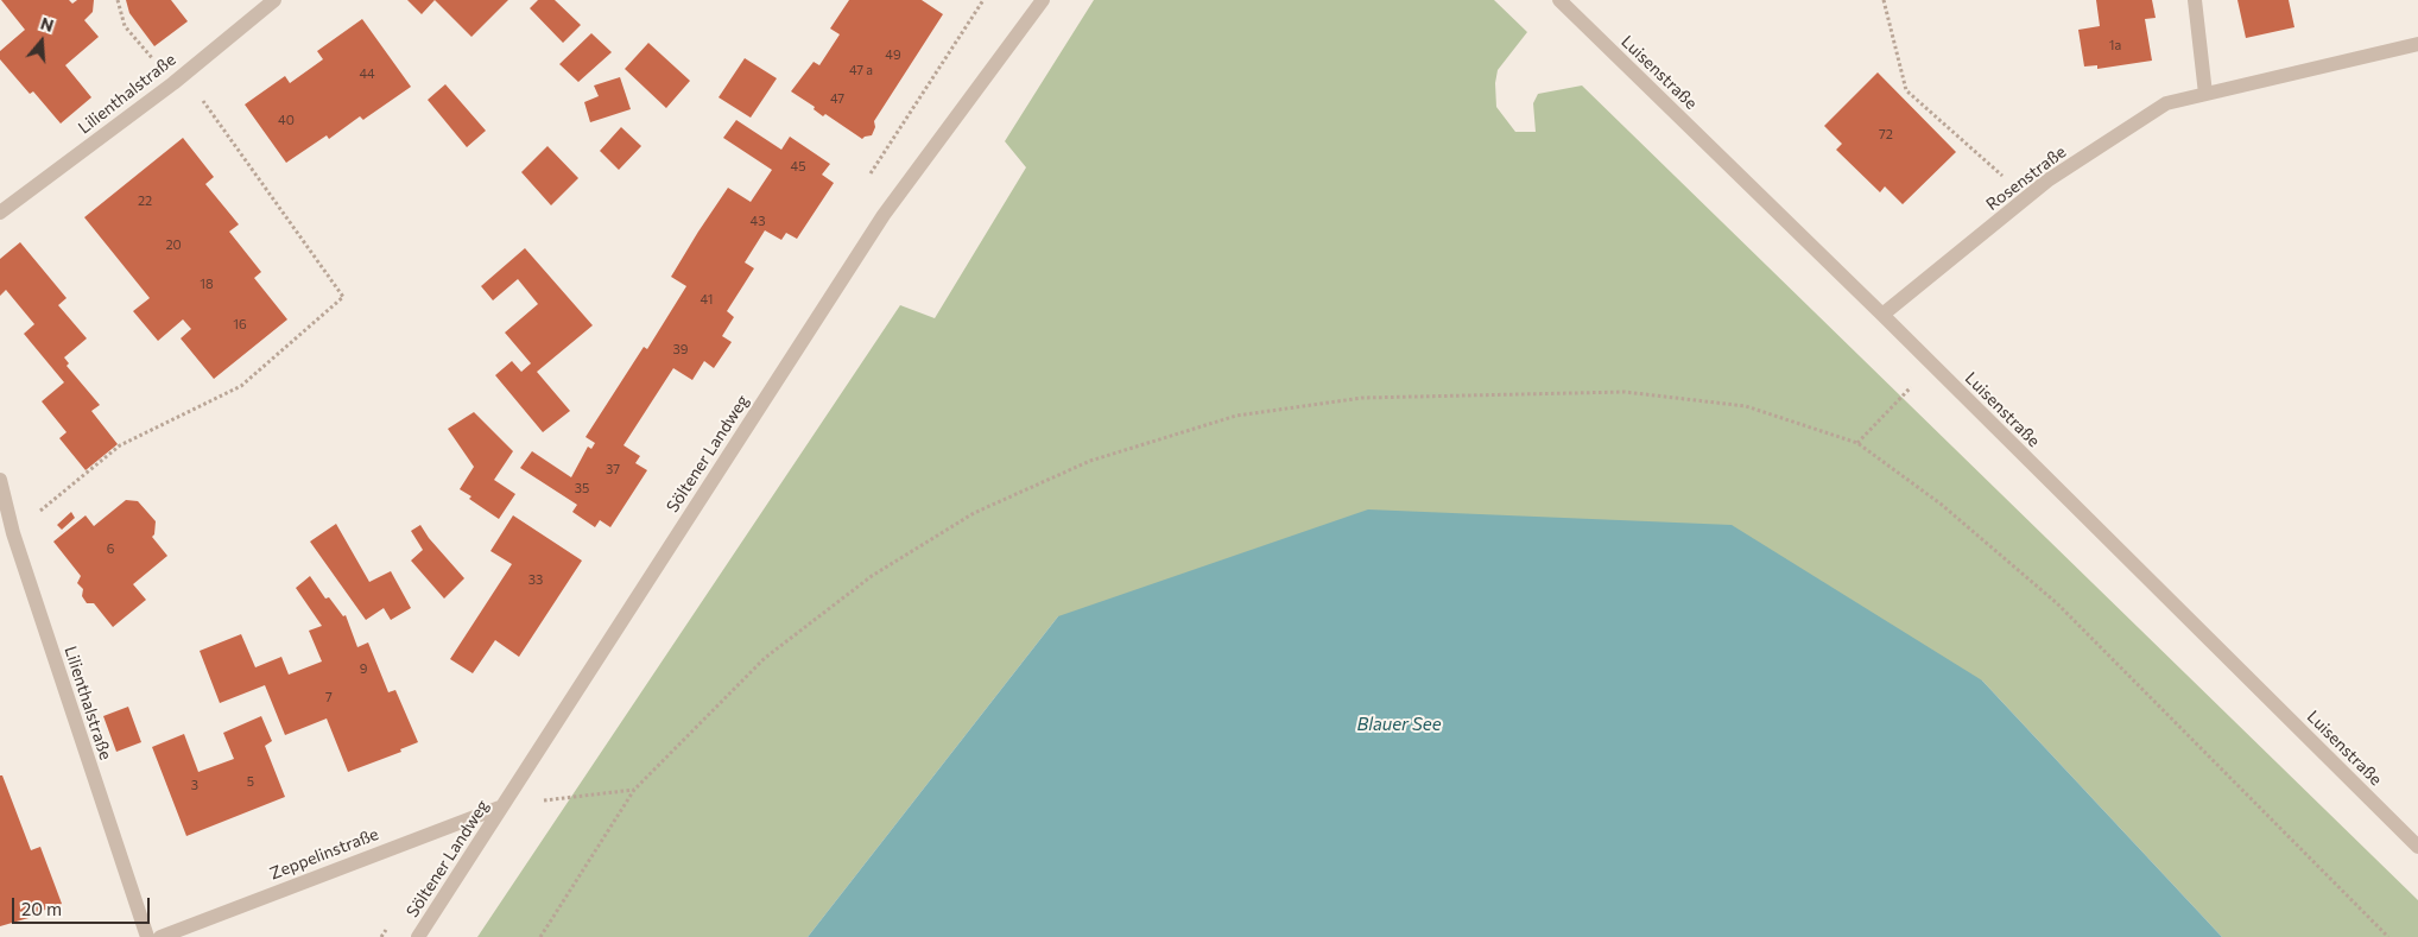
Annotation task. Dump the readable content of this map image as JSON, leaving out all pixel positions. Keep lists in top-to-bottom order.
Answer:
{
  "streets": {
    "street": [
      "Luisenstraße",
      "Lilienthalstraße",
      "Rosenstraße",
      "Söltener Landweg",
      "Zeppelinstraße"
    ]
  },
  "crossings": [
    ["Luisenstraße", "Rosenstraße"],
    ["Söltener Landweg", "Zeppelinstraße"]
  ],
  "water": ["Blauer See"],
  "house_numbers": [
    "1a",
    "49",
    "47 a",
    "44",
    "47",
    "40",
    "72",
    "45",
    "22",
    "43",
    "20",
    "18",
    "41",
    "16",
    "39",
    "37",
    "35",
    "6",
    "33",
    "9",
    "7",
    "5",
    "3"
  ],
  "scale_bar": "20 m",
  "north": "top"
}
